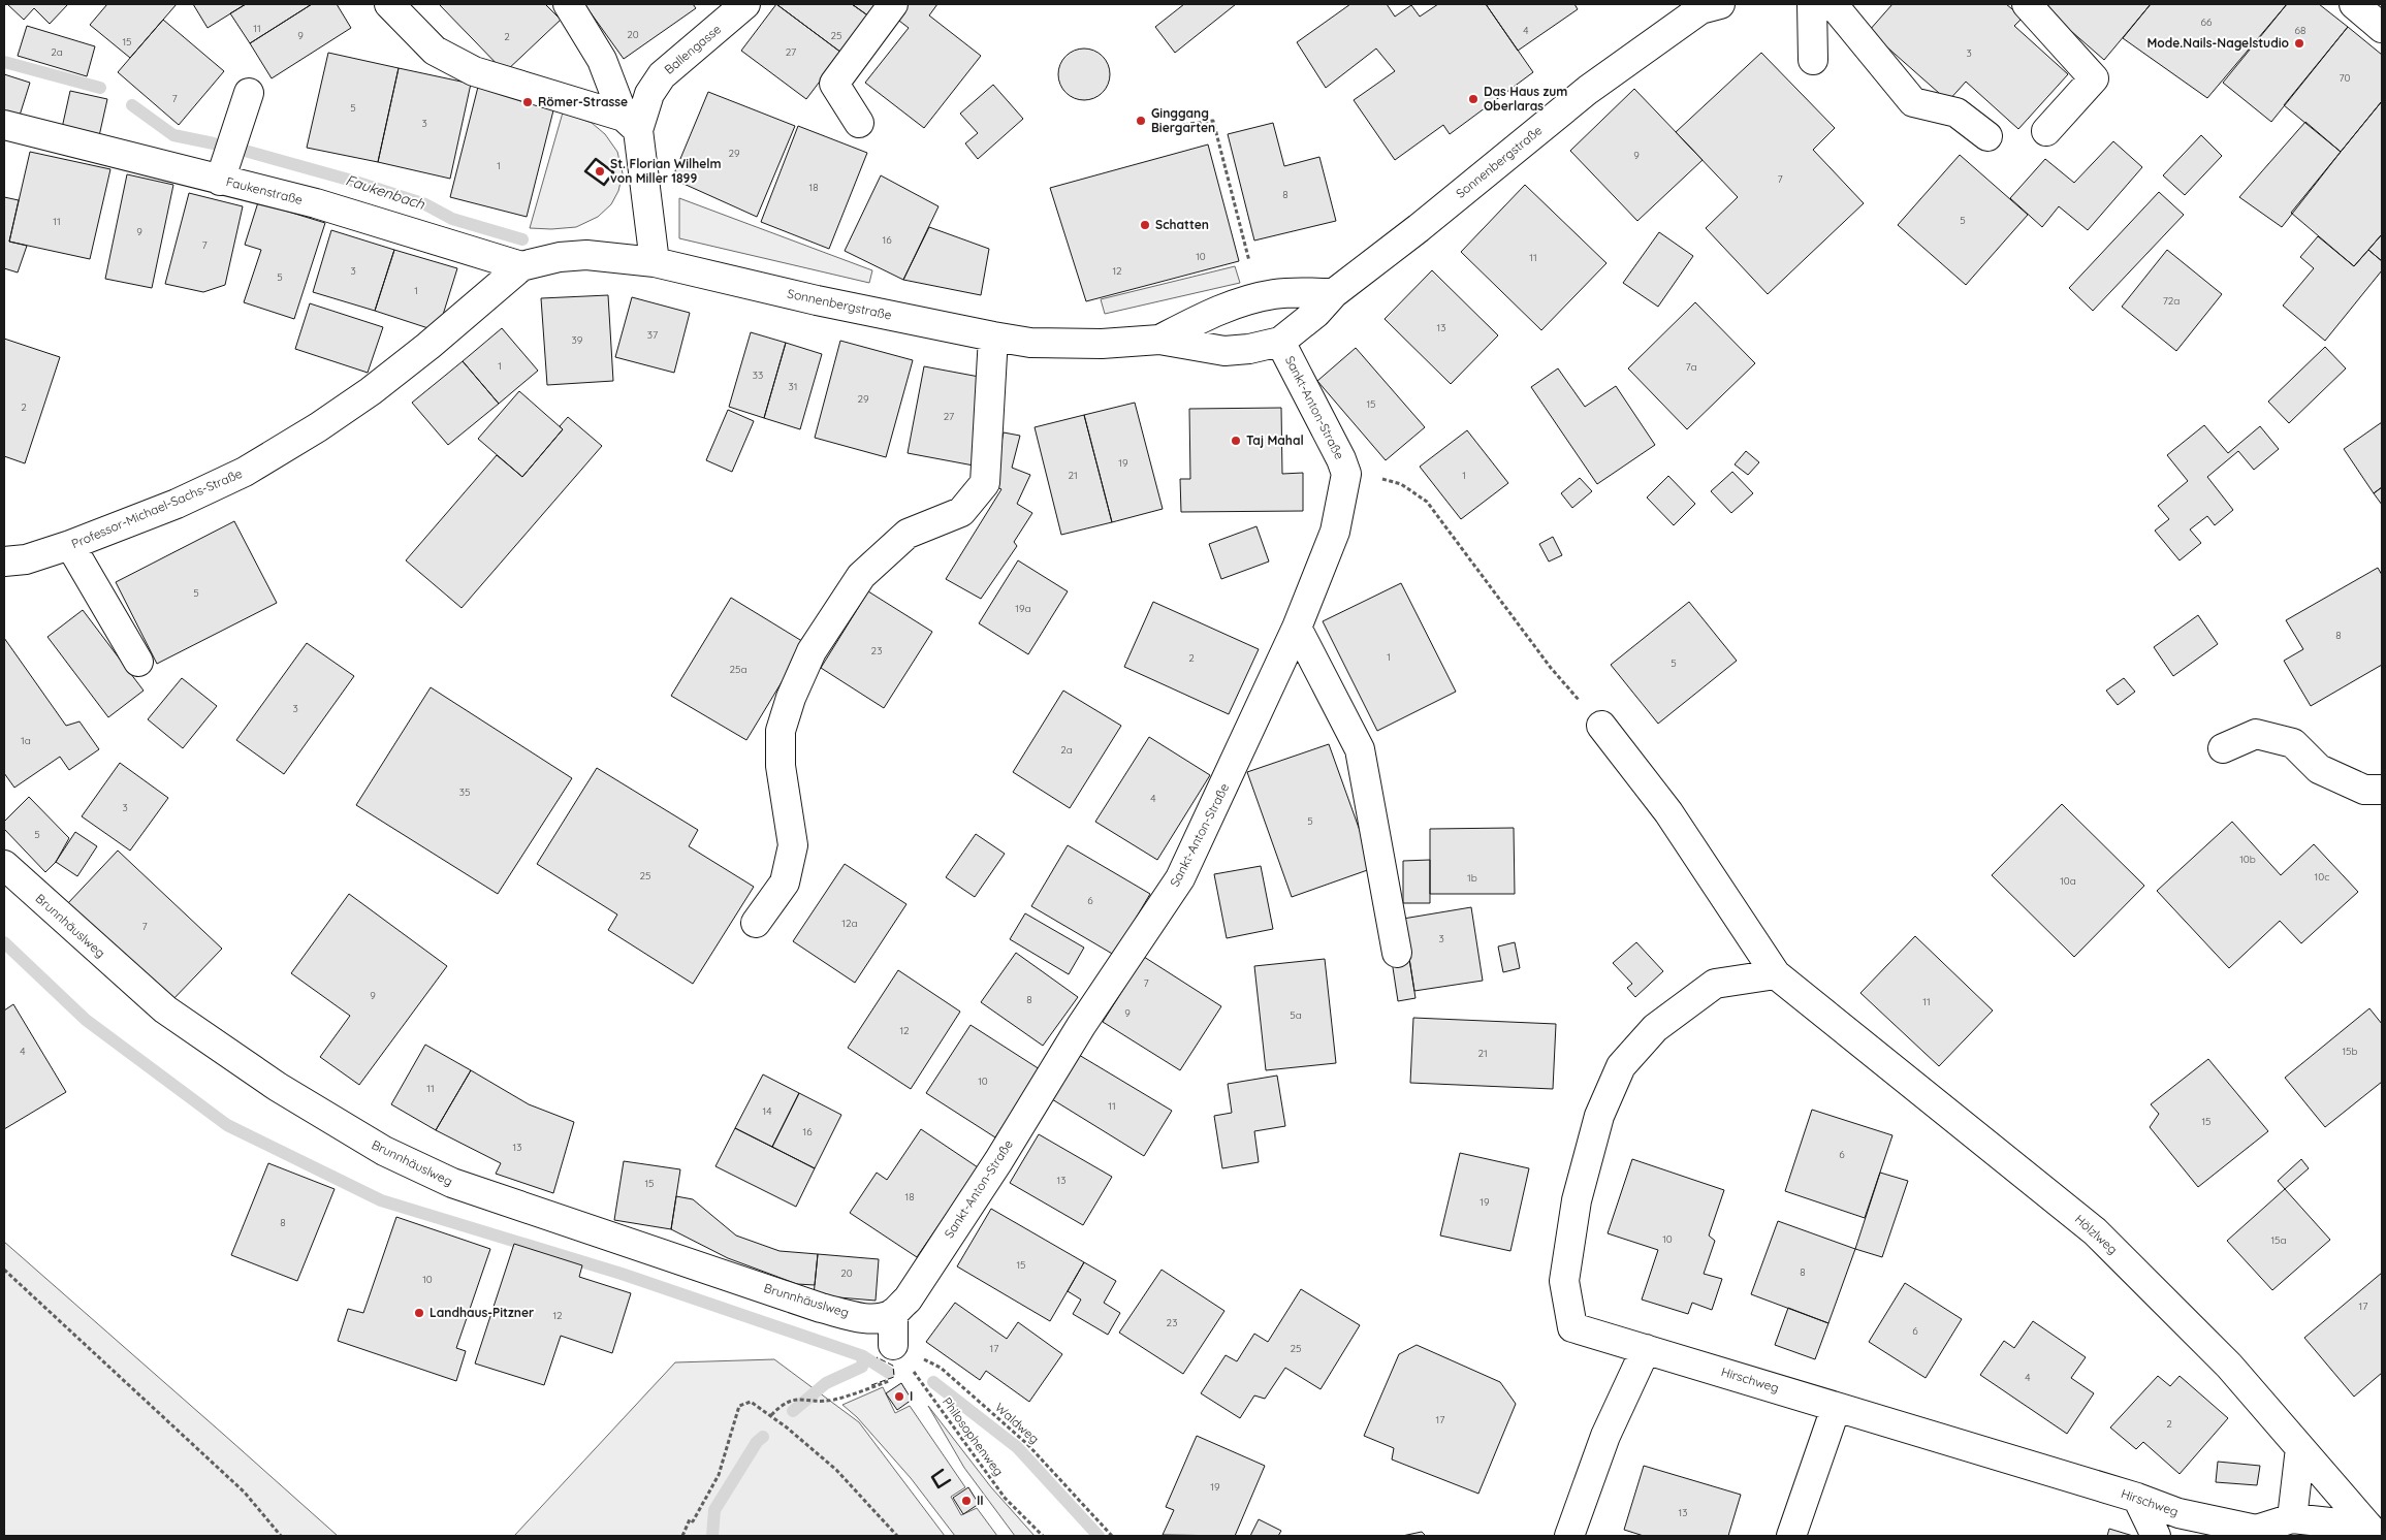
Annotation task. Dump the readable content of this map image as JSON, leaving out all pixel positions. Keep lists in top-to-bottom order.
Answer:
{
  "streets": {
    "street": [
      "Ballengasse",
      "Sonnenbergstraße",
      "Faukenstraße",
      "Sankt-Anton-Straße",
      "Professor-Michael-Sachs-Straße",
      "Brunnhäuslweg",
      "Hölzlweg",
      "Hirschweg"
    ],
    "path": ["Waldweg", "Philosophenweg"]
  },
  "crossings": [
    ["Sonnenbergstraße", "Faukenstraße"],
    ["Sonnenbergstraße", "Sankt-Anton-Straße"],
    ["Sonnenbergstraße", "Professor-Michael-Sachs-Straße"],
    ["Faukenstraße", "Professor-Michael-Sachs-Straße"],
    ["Sankt-Anton-Straße", "Brunnhäuslweg"],
    ["Hölzlweg", "Hirschweg"],
    ["Waldweg", "Philosophenweg"]
  ],
  "water": ["Faukenbach"],
  "places": [
    "Mode.Nails-Nagelstudio",
    "Das Haus zum Oberlaras",
    "Römer-Strasse",
    "Ginggang Biergarten",
    "St. Florian Wilhelm von Miller 1899",
    "Schatten",
    "Taj Mahal",
    "Landhaus-Pitzner",
    "I",
    "II"
  ],
  "house_numbers": [
    "66",
    "11",
    "4",
    "68",
    "20",
    "9",
    "25",
    "2",
    "15",
    "2a",
    "27",
    "3",
    "70",
    "7",
    "5",
    "3",
    "29",
    "9",
    "1",
    "7",
    "18",
    "8",
    "5",
    "11",
    "9",
    "16",
    "7",
    "10",
    "11",
    "3",
    "12",
    "5",
    "1",
    "72a",
    "13",
    "37",
    "39",
    "1",
    "7a",
    "33",
    "31",
    "29",
    "15",
    "2",
    "27",
    "19",
    "21",
    "1",
    "5",
    "19a",
    "8",
    "23",
    "1",
    "2",
    "5",
    "25a",
    "3",
    "1a",
    "2a",
    "35",
    "4",
    "3",
    "5",
    "5",
    "10b",
    "25",
    "10c",
    "1b",
    "10a",
    "6",
    "12a",
    "7",
    "3",
    "7",
    "9",
    "8",
    "11",
    "9",
    "5a",
    "12",
    "4",
    "15b",
    "21",
    "10",
    "11",
    "11",
    "14",
    "15",
    "16",
    "13",
    "6",
    "13",
    "15",
    "18",
    "19",
    "8",
    "10",
    "15a",
    "15",
    "8",
    "20",
    "10",
    "17",
    "12",
    "23",
    "6",
    "17",
    "25",
    "4",
    "17",
    "2",
    "19",
    "13"
  ]
}
